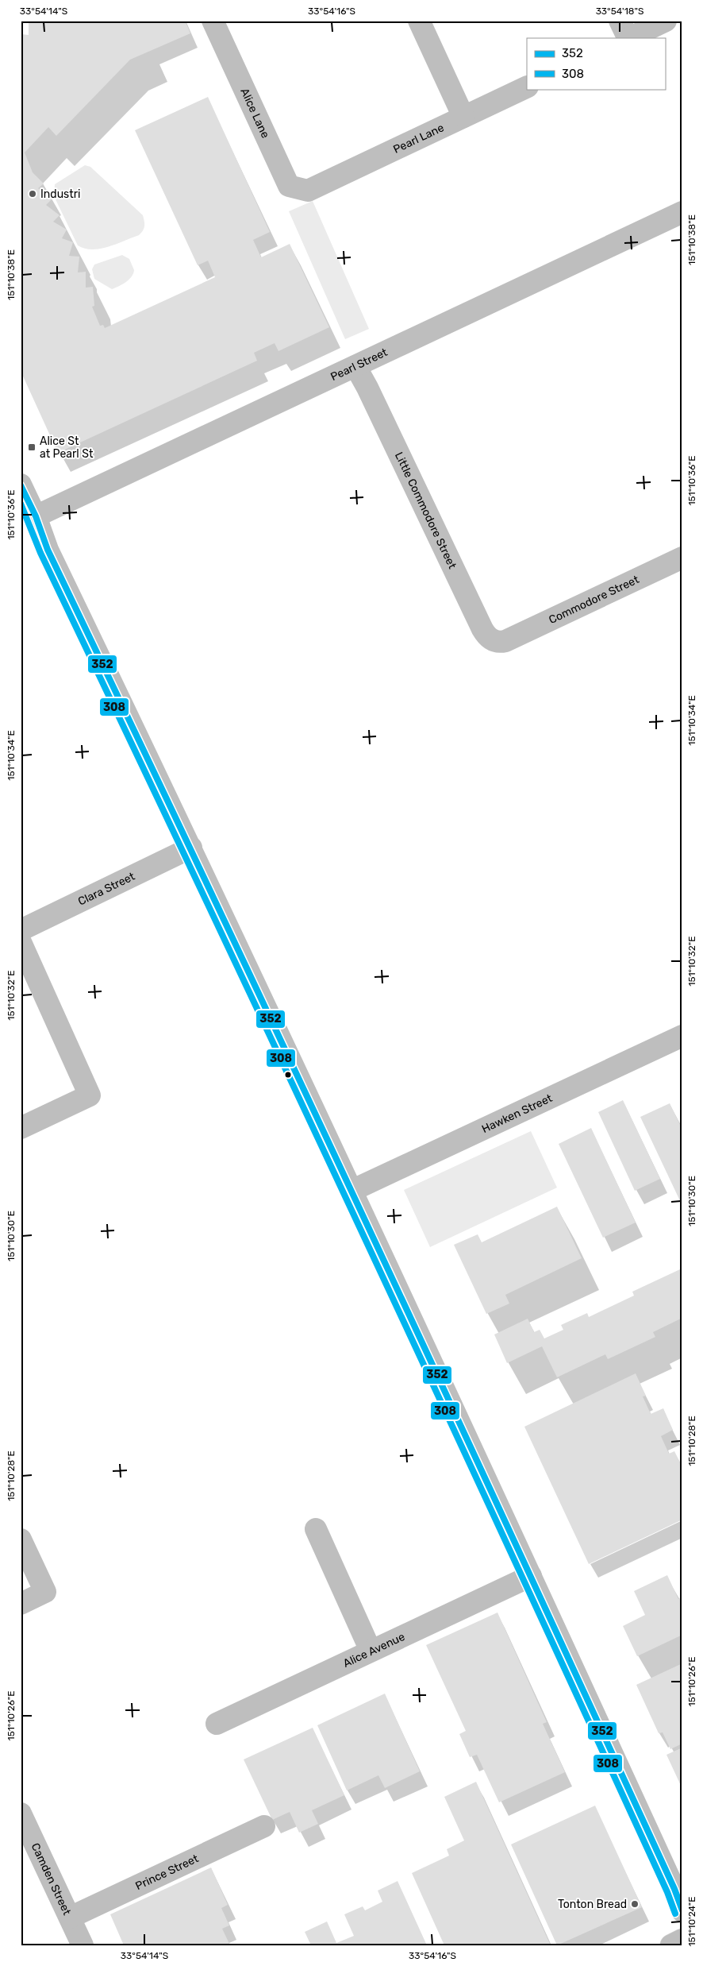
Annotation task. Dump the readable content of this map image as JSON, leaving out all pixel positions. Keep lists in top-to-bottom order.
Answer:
{
  "streets": {
    "street": [
      "Alice Lane",
      "Pearl Lane",
      "Pearl Street",
      "Little Commodore Street",
      "Commodore Street",
      "Clara Street",
      "Hawken Street",
      "Alice Avenue",
      "Prince Street",
      "Camden Street"
    ]
  },
  "crossings": [
    ["Alice Lane", "Pearl Lane"],
    ["Pearl Street", "Little Commodore Street"],
    ["Little Commodore Street", "Commodore Street"],
    ["Prince Street", "Camden Street"]
  ],
  "places": {
    "other": ["Industri", "Tonton Bread"],
    "transit": ["Alice St at Pearl St"]
  },
  "lines": ["transit line 352", "transit line 308"],
  "legend": ["352", "308"],
  "coordinates": [
    "33°54'14\"S",
    "33°54'16\"S",
    "33°54'18\"S",
    "151°10'38\"E",
    "151°10'36\"E",
    "151°10'34\"E",
    "151°10'32\"E",
    "151°10'30\"E",
    "151°10'28\"E",
    "151°10'26\"E",
    "151°10'24\"E"
  ]
}
